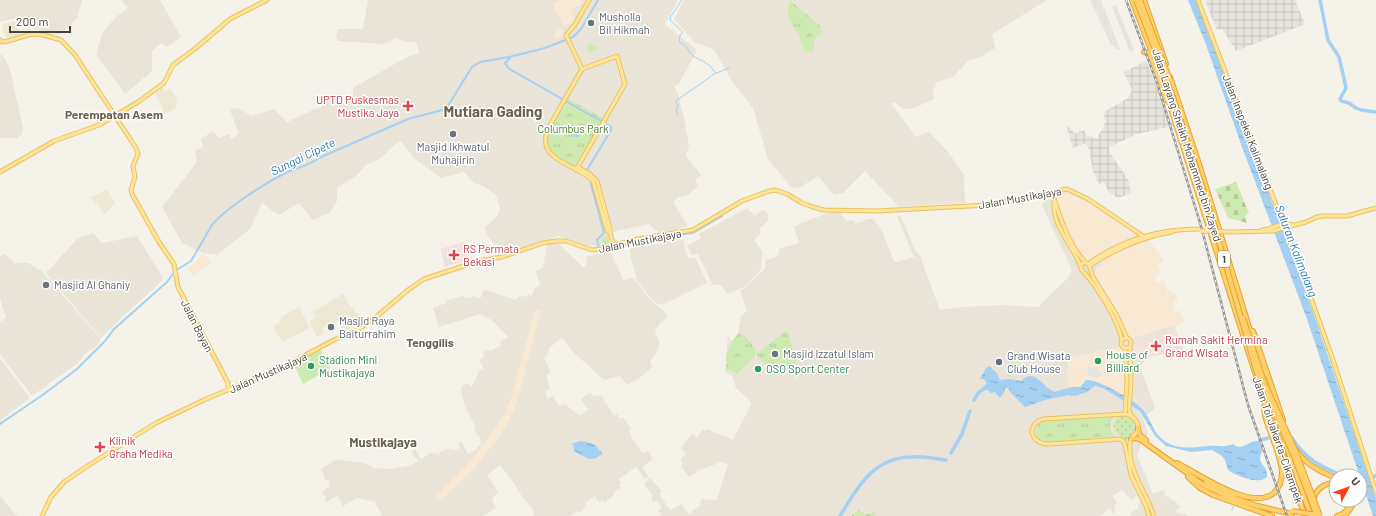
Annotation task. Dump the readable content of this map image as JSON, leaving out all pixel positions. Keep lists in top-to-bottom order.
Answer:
{
  "streets": {
    "highway": ["Jalan Layang Sheikh Mohammed bin Zayed", "1", "Jalan Tol Jakarta–Cikampek"],
    "main road": ["Jalan Inspeksi Kalimalang", "Jalan Mustikajaya", "Jalan Bayan"]
  },
  "crossings": [
    ["Jalan Layang Sheikh Mohammed bin Zayed", "Jalan Tol Jakarta–Cikampek"],
    ["Jalan Mustikajaya", "Jalan Bayan"]
  ],
  "districts": [
    "Mutiara Gading",
    "Perempatan Asem",
    "Tenggilis",
    "Mustikajaya"
  ],
  "water": ["Sungai Cipete", "Saluran Kalimalang"],
  "parks": ["Columbus Park"],
  "places": {
    "other": [
      "Musholla Bil Hikmah",
      "Masjid Ikhwatul Muhajirin",
      "Masjid Al Ghaniy",
      "Masjid Raya Baiturrahim",
      "Masjid Izzatul Islam",
      "House of Billiard",
      "Grand Wisata Club House",
      "Stadion Mini Mustikajaya",
      "OSO Sport Center"
    ],
    "health": [
      "UPTD Puskesmas Mustika Jaya",
      "RS Permata Bekasi",
      "Rumah Sakit Hermina Grand Wisata",
      "Klinik Graha Medika"
    ]
  },
  "scale_bar": "200 m",
  "north": "top right"
}
